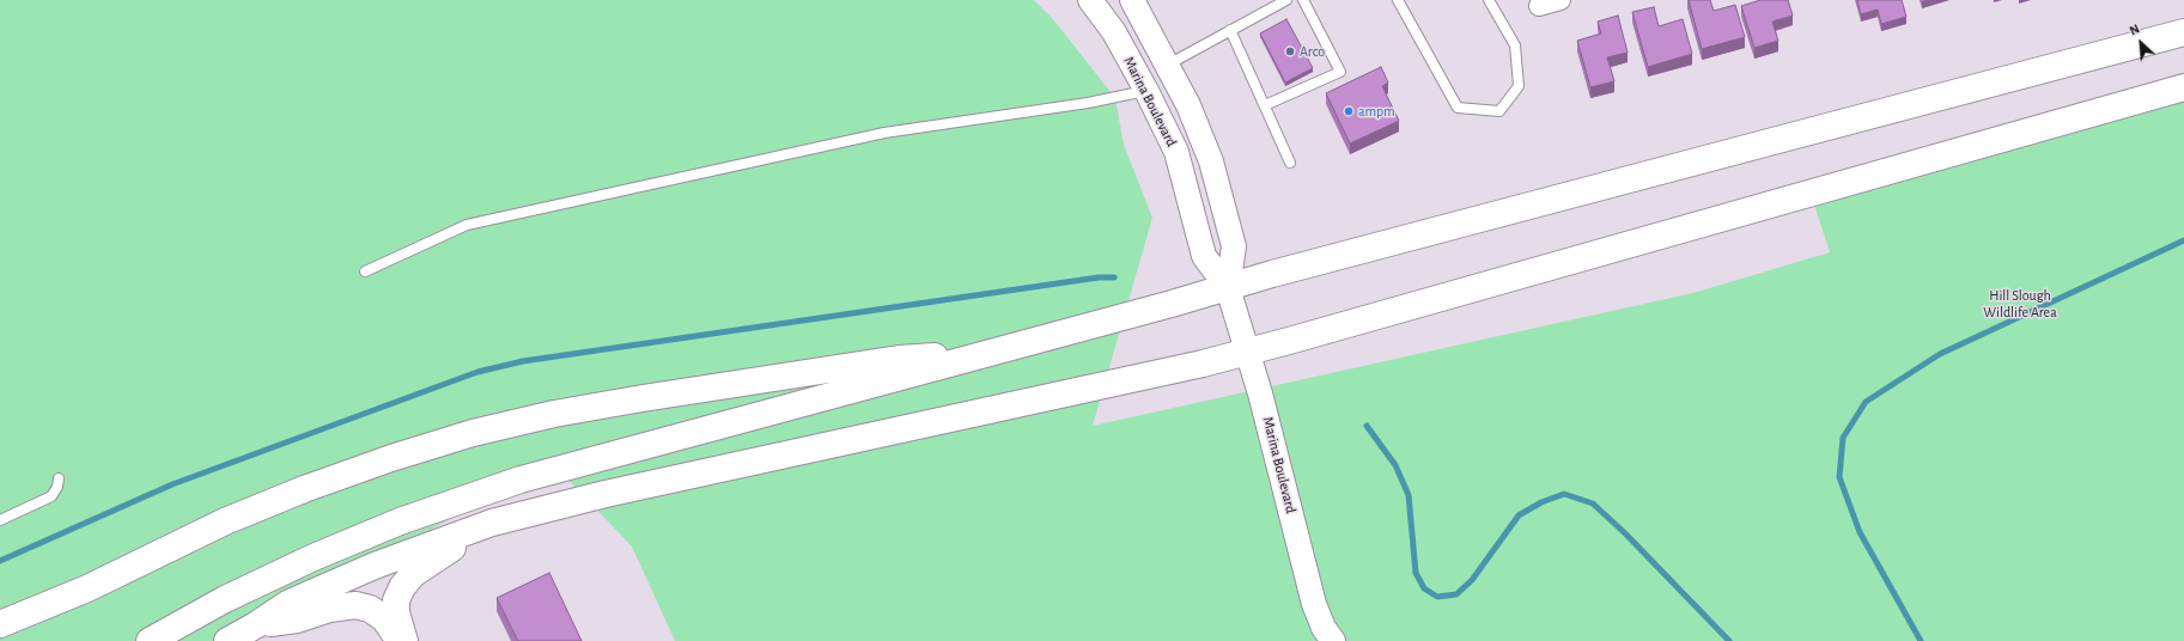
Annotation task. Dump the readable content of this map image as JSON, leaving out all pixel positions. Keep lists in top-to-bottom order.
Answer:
{
  "streets": {
    "street": ["Marina Boulevard"]
  },
  "parks": ["Hill Slough Wildlife Area"],
  "places": ["Arco", "ampm"],
  "north": "top left"
}
